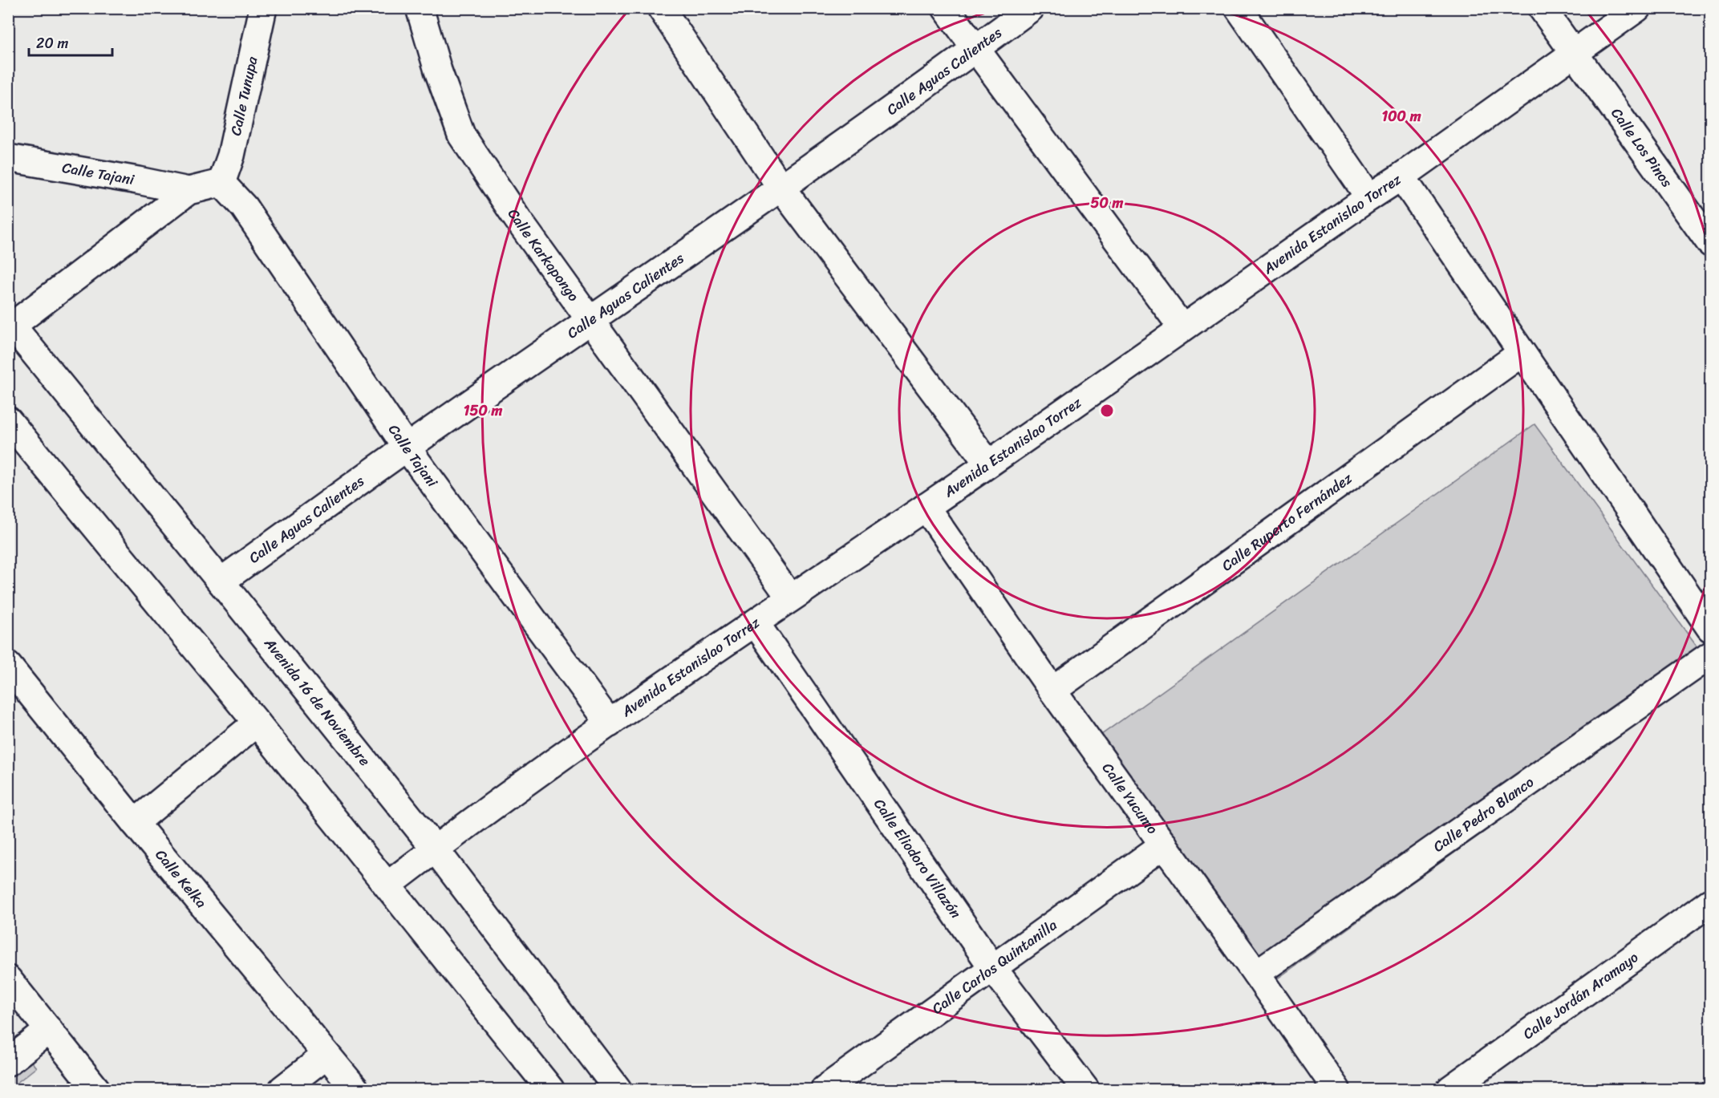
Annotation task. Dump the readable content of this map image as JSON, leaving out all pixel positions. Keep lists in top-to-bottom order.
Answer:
{
  "streets": {
    "street": [
      "Calle Aguas Calientes",
      "Calle Tunupa",
      "Calle Los Pinos",
      "Calle Tajani",
      "Avenida Estanislao Torrez",
      "Calle Karkapongo",
      "Calle Ruperto Fernández",
      "Avenida 16 de Noviembre",
      "Calle Yucumo",
      "Calle Pedro Blanco",
      "Calle Eliodoro Villazón",
      "Calle Kelka",
      "Calle Carlos Quintanilla",
      "Calle Jordán Aramayo"
    ]
  },
  "crossings": [
    ["Calle Aguas Calientes", "Calle Tajani"],
    ["Calle Aguas Calientes", "Calle Karkapongo"],
    ["Calle Aguas Calientes", "Avenida 16 de Noviembre"],
    ["Calle Tunupa", "Calle Tajani"],
    ["Calle Los Pinos", "Avenida Estanislao Torrez"],
    ["Calle Tajani", "Avenida Estanislao Torrez"],
    ["Avenida Estanislao Torrez", "Calle Karkapongo"],
    ["Avenida Estanislao Torrez", "Avenida 16 de Noviembre"],
    ["Avenida Estanislao Torrez", "Calle Yucumo"],
    ["Avenida Estanislao Torrez", "Calle Eliodoro Villazón"],
    ["Calle Ruperto Fernández", "Calle Yucumo"],
    ["Calle Yucumo", "Calle Pedro Blanco"],
    ["Calle Yucumo", "Calle Carlos Quintanilla"],
    ["Calle Eliodoro Villazón", "Calle Carlos Quintanilla"]
  ],
  "scale_bar": "20 m",
  "rings": ["100 m", "50 m", "150 m"]
}
